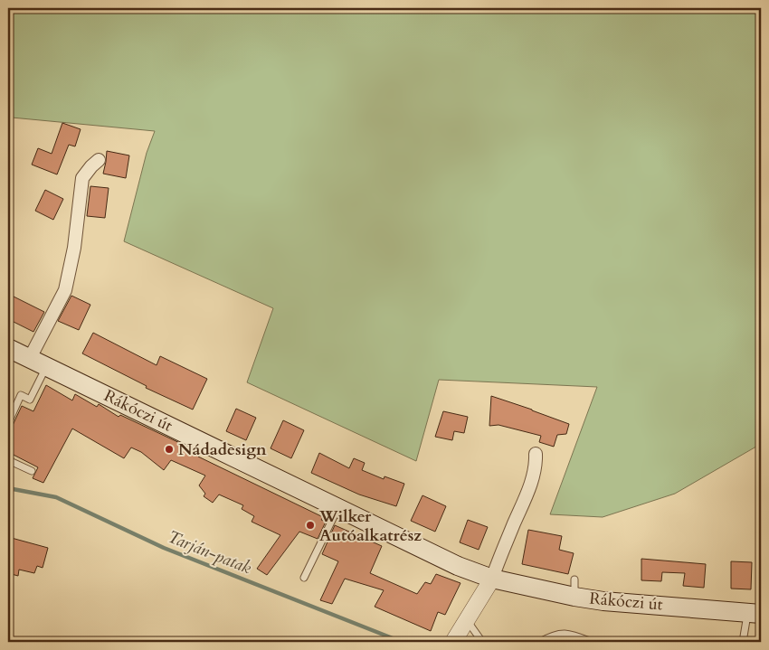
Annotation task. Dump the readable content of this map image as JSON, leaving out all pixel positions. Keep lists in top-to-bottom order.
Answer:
{
  "streets": {
    "main road": ["Rákóczi út"]
  },
  "water": ["Tarján-patak"],
  "places": ["Nádadesign", "Wilker Autóalkatrész"]
}
